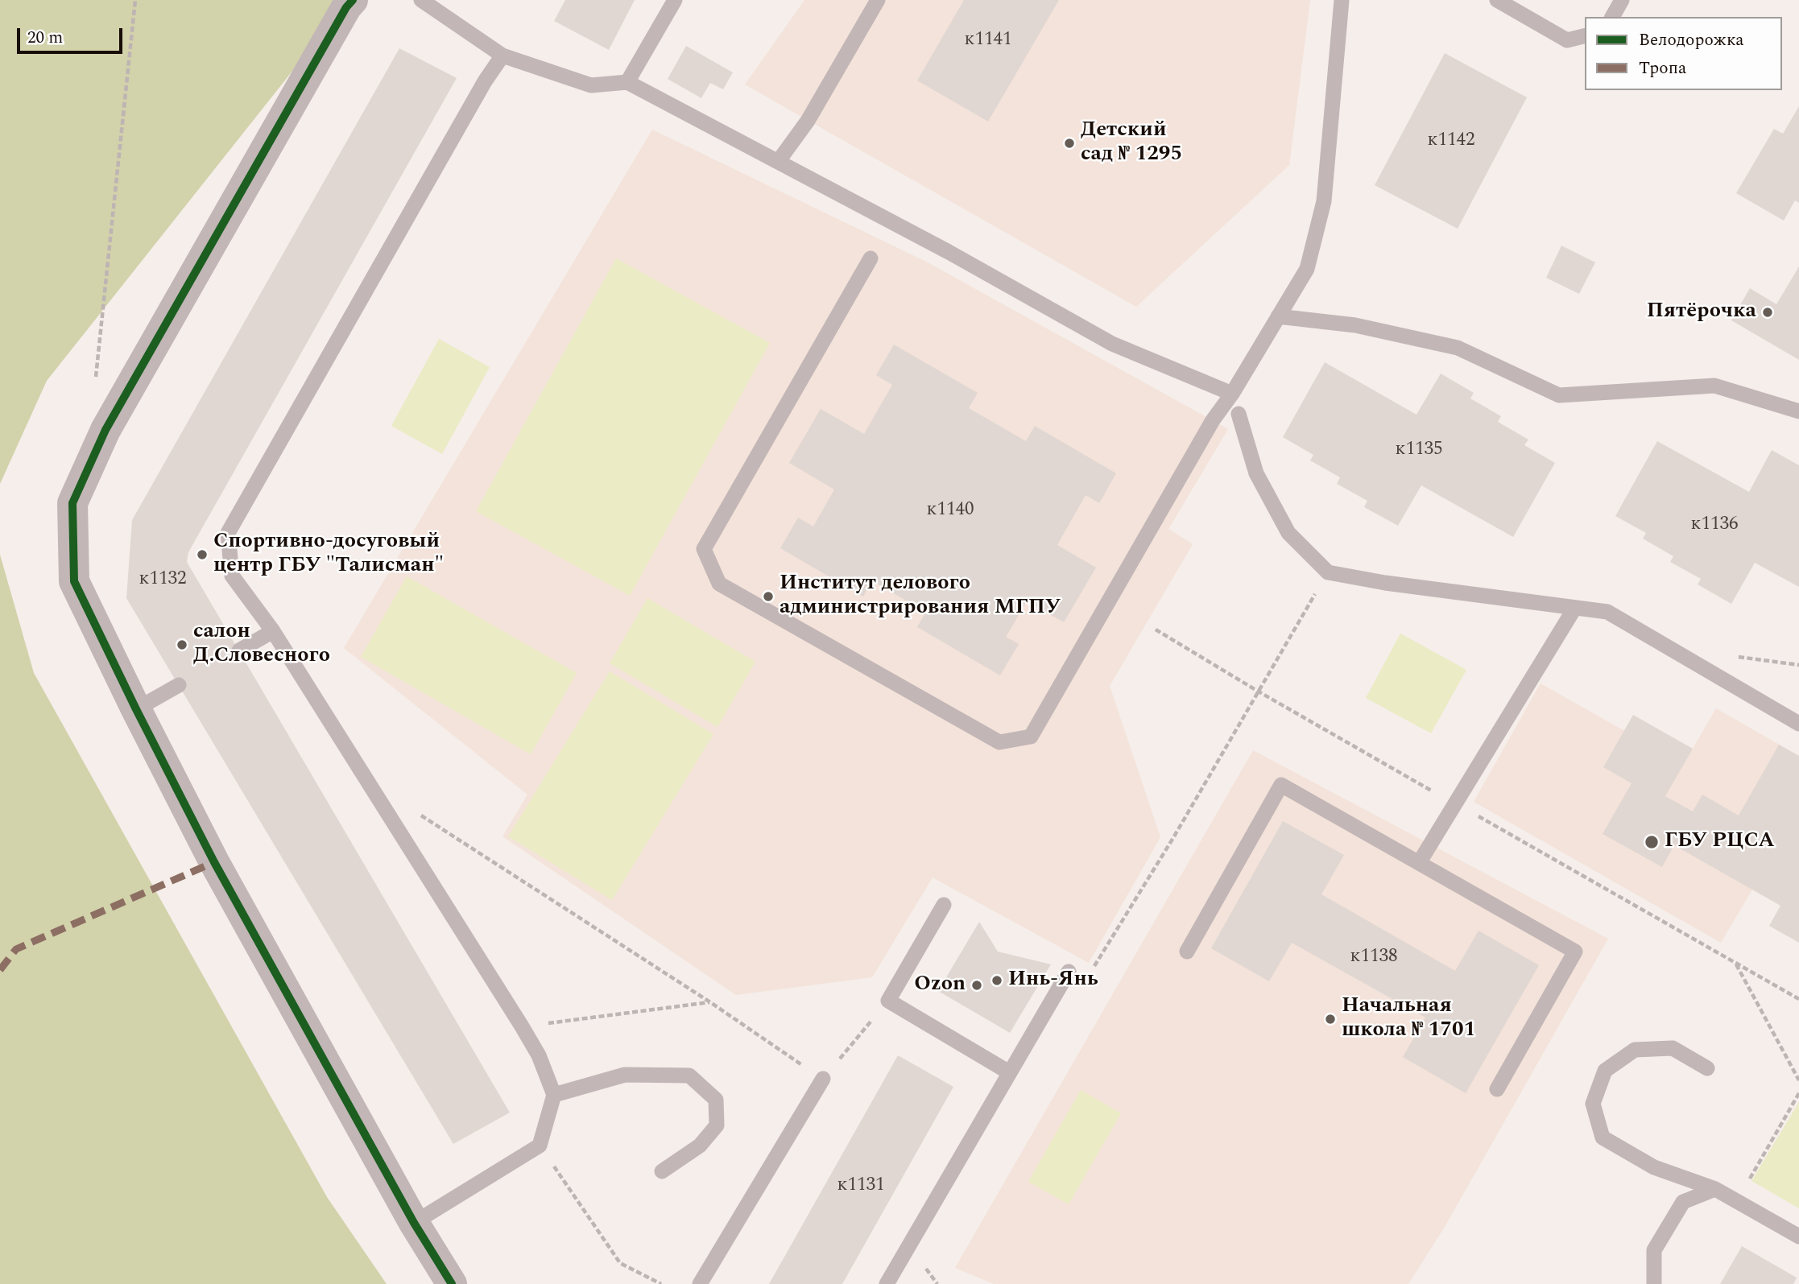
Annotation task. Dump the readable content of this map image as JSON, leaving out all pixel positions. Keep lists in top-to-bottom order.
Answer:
{
  "places": [
    "Детский сад № 1295",
    "Пятёрочка",
    "Спортивно-досуговый центр ГБУ \"Талисман\"",
    "Институт делового администрирования МГПУ",
    "салон Д.Словесного",
    "ГБУ РЦСА",
    "Инь-Янь",
    "Ozon",
    "Начальная школа № 1701"
  ],
  "house_numbers": [
    "к1141",
    "к1142",
    "к1135",
    "к1140",
    "к1136",
    "к1132",
    "к1138",
    "к1131"
  ],
  "legend": ["Велодорожка", "Тропа"],
  "scale_bar": "20 m"
}
